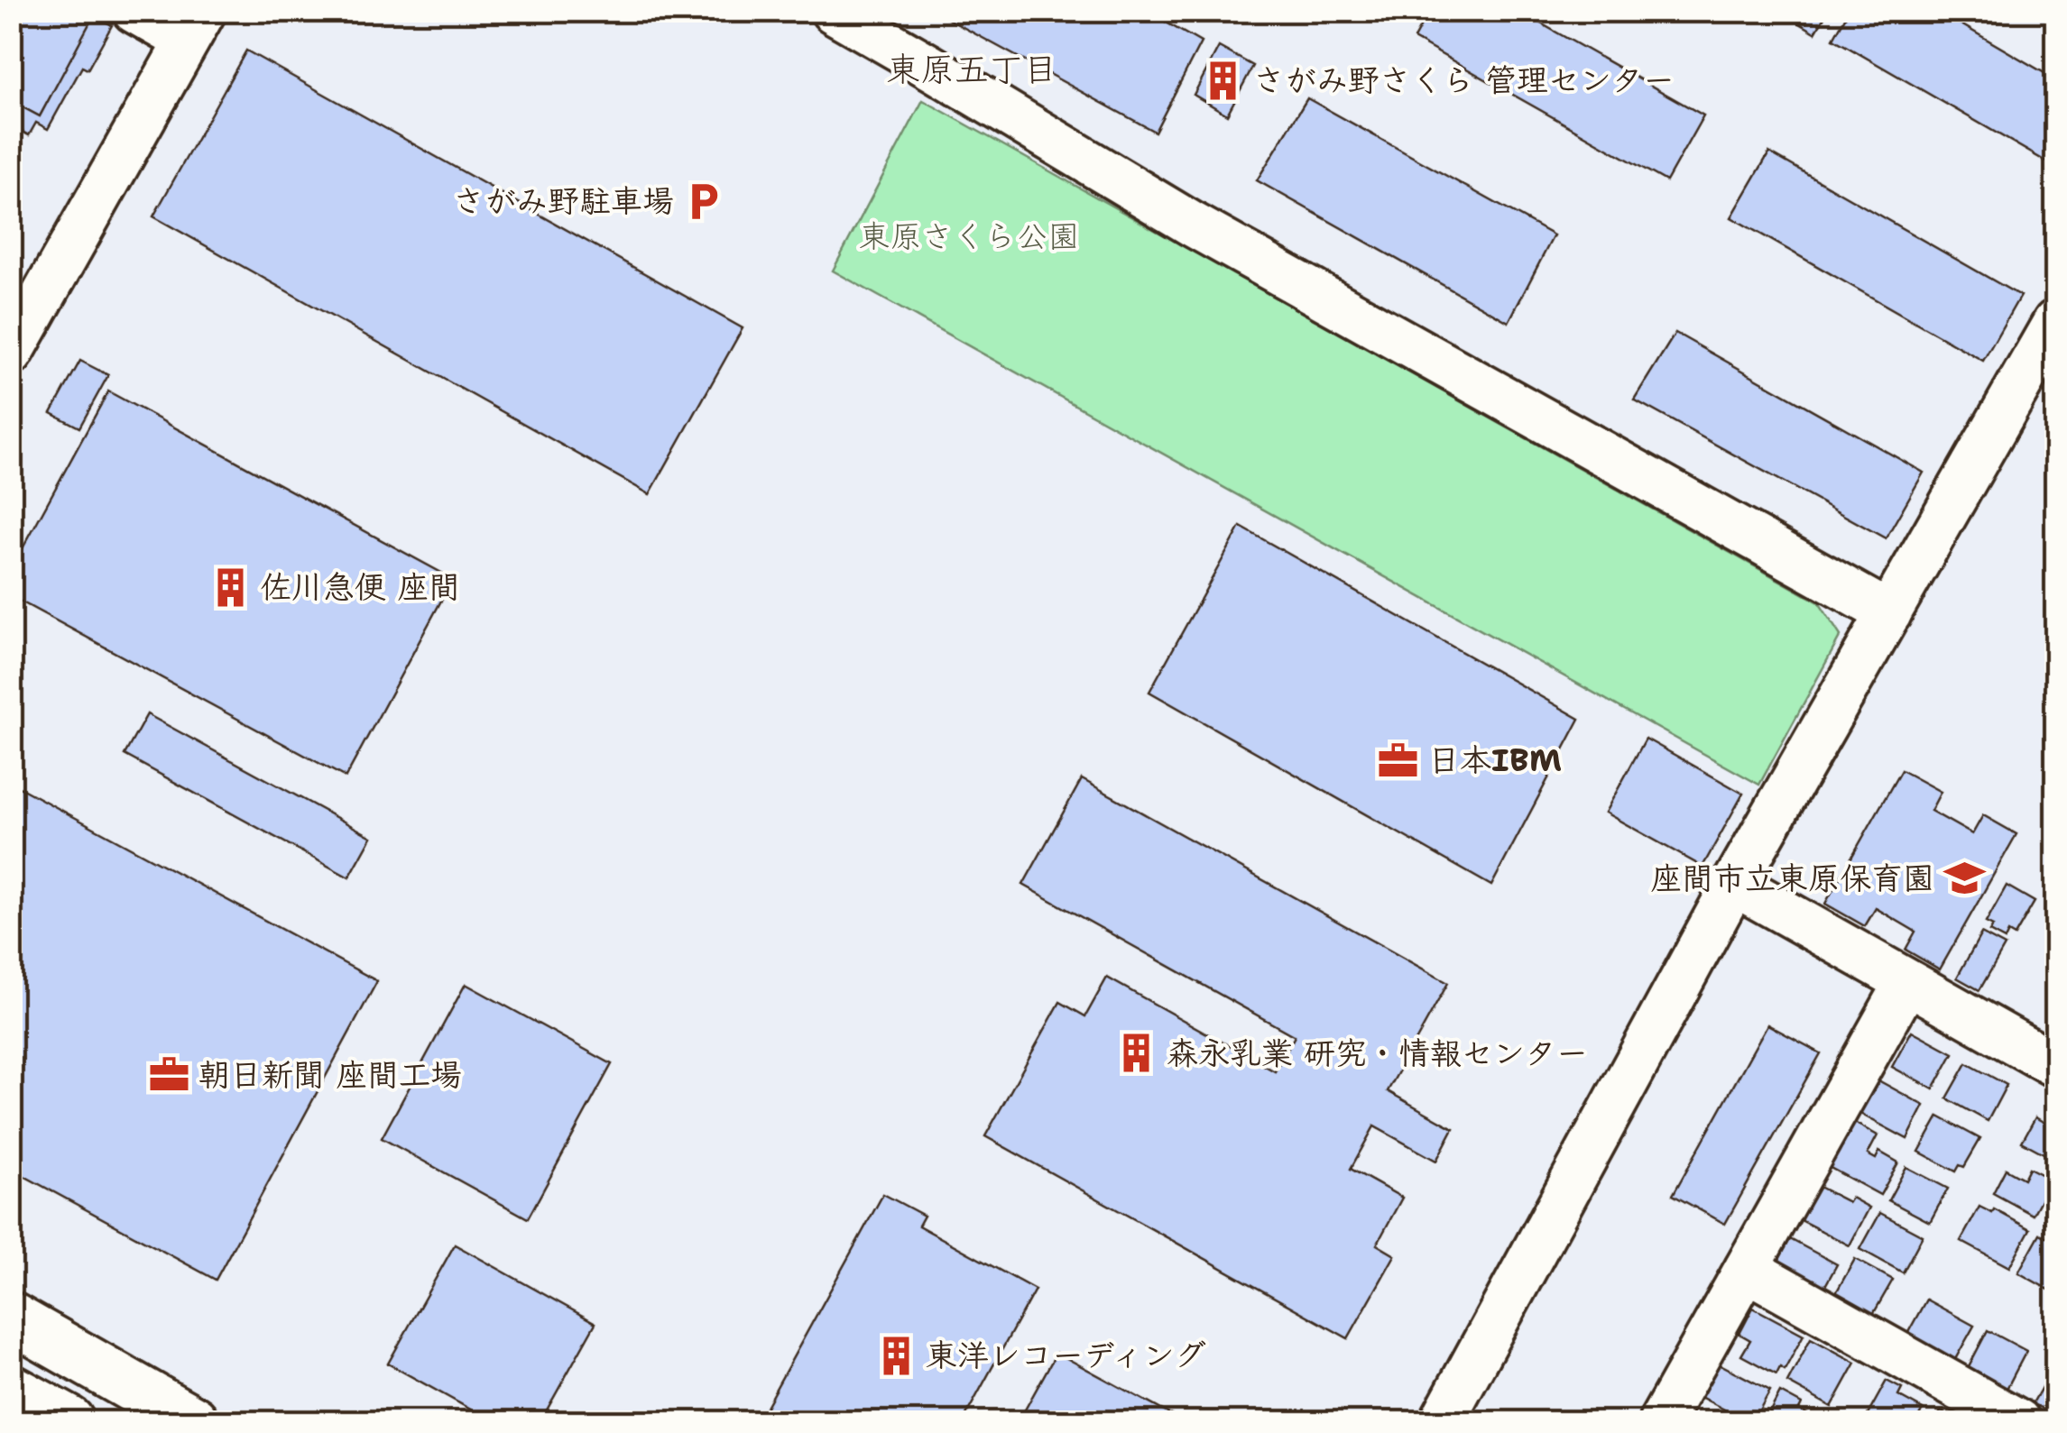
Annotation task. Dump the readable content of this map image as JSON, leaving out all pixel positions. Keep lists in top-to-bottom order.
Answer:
{
  "districts": ["東原五丁目"],
  "parks": ["東原さくら公園"],
  "places": {
    "building": [
      "さがみ野さくら 管理センター",
      "佐川急便 座間",
      "森永乳業 研究・情報センター",
      "東洋レコーディング"
    ],
    "parking": ["さがみ野駐車場"],
    "office": ["日本IBM", "朝日新聞 座間工場"],
    "school or university": ["座間市立東原保育園"]
  }
}
